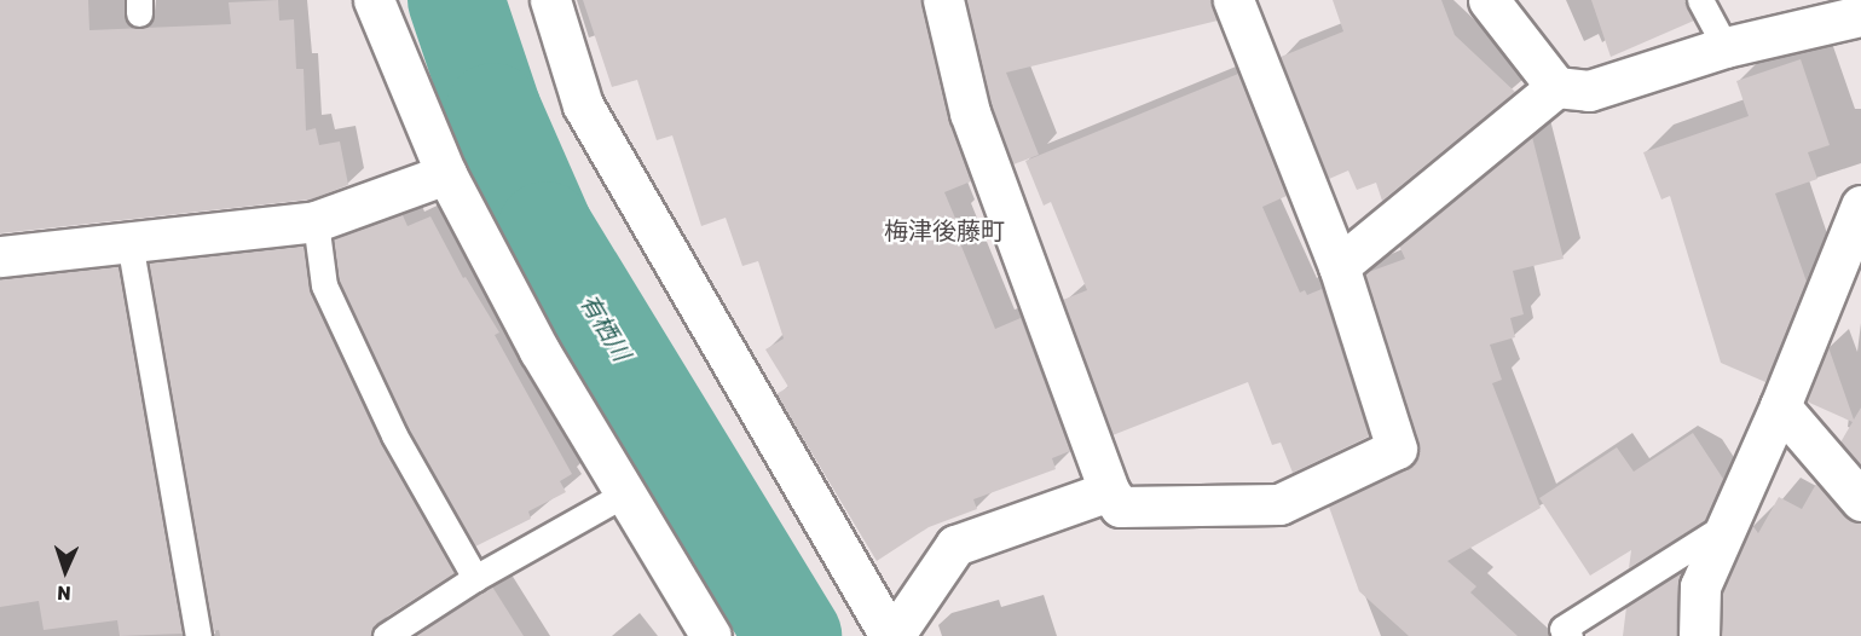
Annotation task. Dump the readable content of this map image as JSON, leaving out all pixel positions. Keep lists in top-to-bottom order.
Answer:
{
  "districts": ["梅津後藤町"],
  "water": ["有栖川"],
  "north": "bottom"
}
